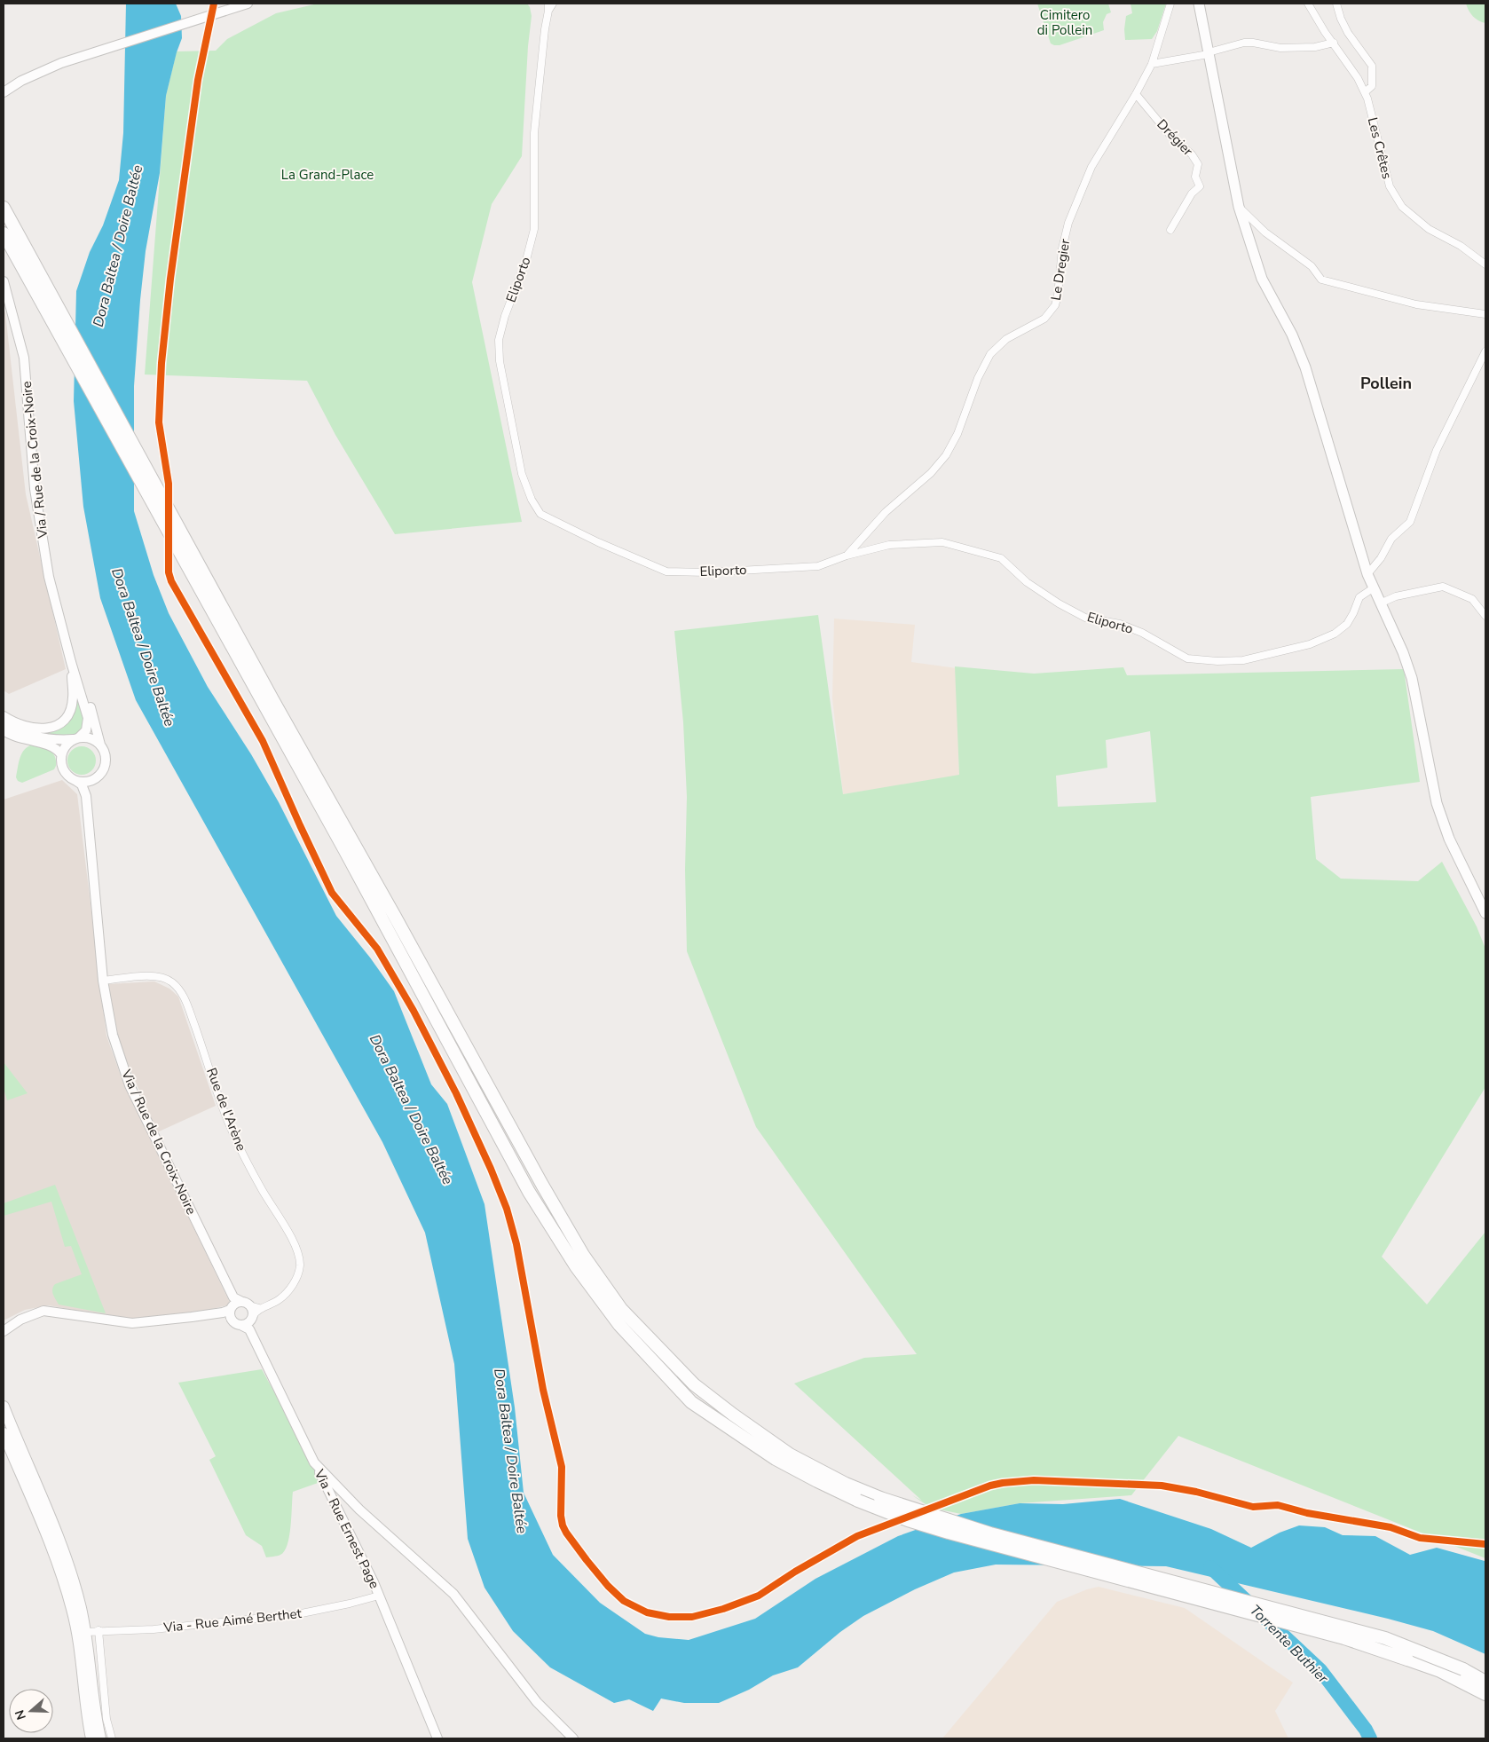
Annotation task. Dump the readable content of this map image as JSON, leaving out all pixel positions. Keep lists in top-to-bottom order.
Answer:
{
  "streets": {
    "street": [
      "Drégier",
      "Les Crêtes",
      "Le Dregier",
      "Eliporto",
      "Via / Rue de la Croix-Noire",
      "Rue de l'Arène",
      "Via - Rue Ernest Page",
      "Via - Rue Aimé Berthet"
    ]
  },
  "crossings": [
    ["Drégier", "Le Dregier"],
    ["Le Dregier", "Eliporto"],
    ["Via / Rue de la Croix-Noire", "Rue de l'Arène"],
    ["Via - Rue Ernest Page", "Via - Rue Aimé Berthet"]
  ],
  "districts": ["Pollein"],
  "water": ["Dora Baltea / Doire Baltée", "Torrente Buthier"],
  "parks": ["Cimitero di Pollein", "La Grand-Place"],
  "north": "left"
}
